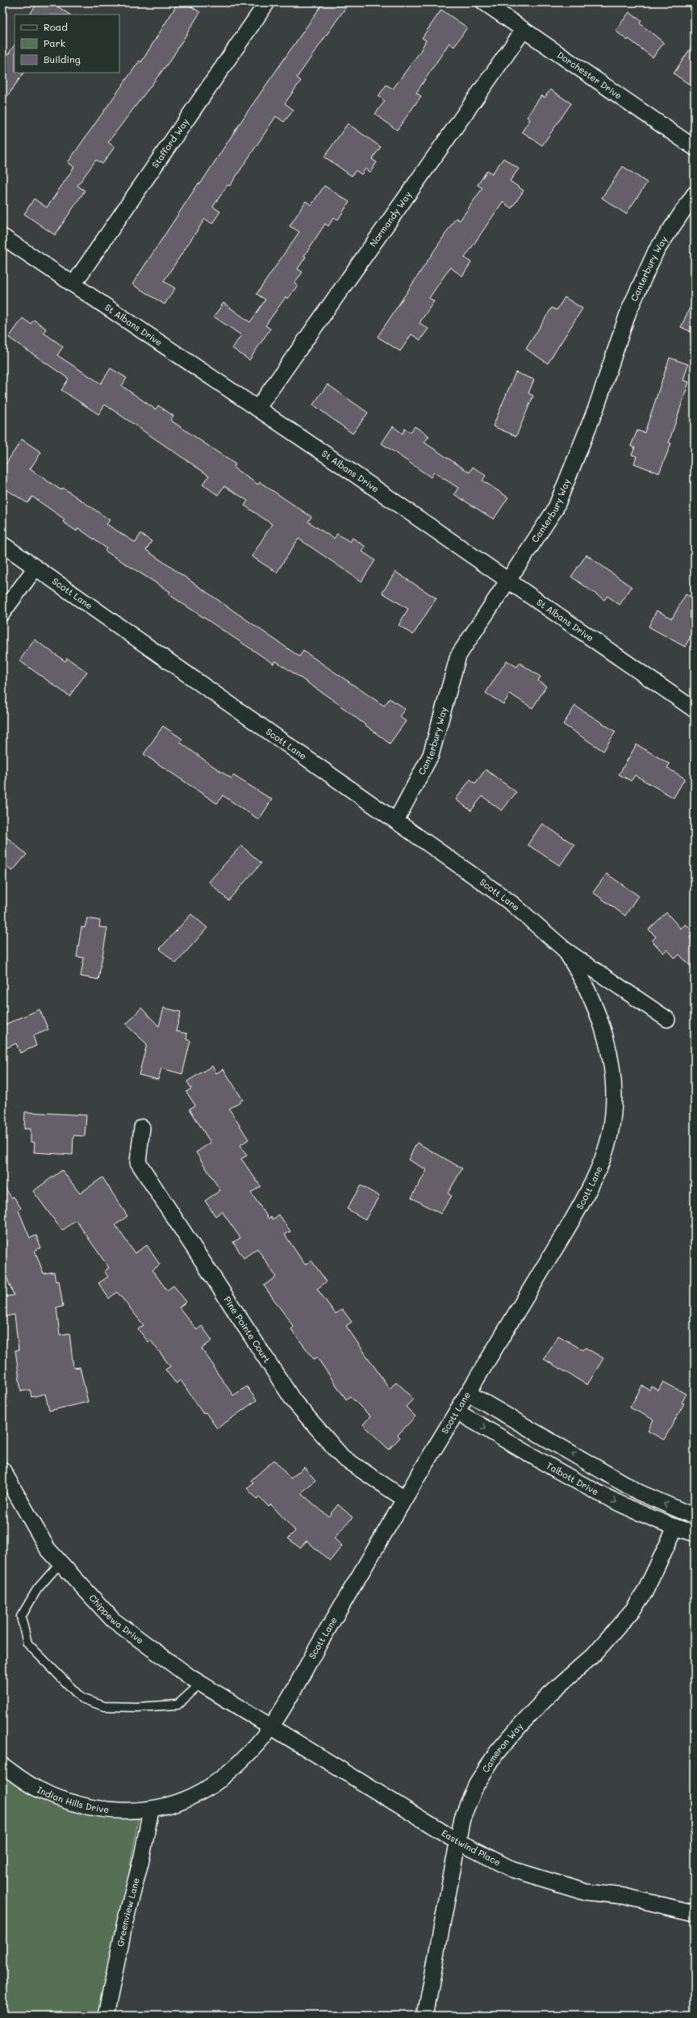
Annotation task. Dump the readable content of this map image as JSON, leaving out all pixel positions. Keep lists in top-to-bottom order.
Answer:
{
  "streets": {
    "street": [
      "Dorchester Drive",
      "Stafford Way",
      "Normandy Way",
      "Canterbury Way",
      "St Albans Drive",
      "Scott Lane",
      "Pine Pointe Court",
      "Talbott Drive",
      "Chippewa Drive",
      "Cameron Way",
      "Indian Hills Drive",
      "Eastwind Place",
      "Greenview Lane"
    ]
  },
  "crossings": [
    ["Dorchester Drive", "Normandy Way"],
    ["Stafford Way", "St Albans Drive"],
    ["Normandy Way", "St Albans Drive"],
    ["Canterbury Way", "St Albans Drive"],
    ["Canterbury Way", "Scott Lane"],
    ["Scott Lane", "Pine Pointe Court"],
    ["Scott Lane", "Talbott Drive"],
    ["Scott Lane", "Chippewa Drive"],
    ["Scott Lane", "Indian Hills Drive"],
    ["Scott Lane", "Eastwind Place"],
    ["Scott Lane", "Greenview Lane"],
    ["Talbott Drive", "Cameron Way"],
    ["Chippewa Drive", "Eastwind Place"],
    ["Cameron Way", "Eastwind Place"],
    ["Indian Hills Drive", "Greenview Lane"]
  ],
  "legend": ["Road", "Park", "Building"]
}
